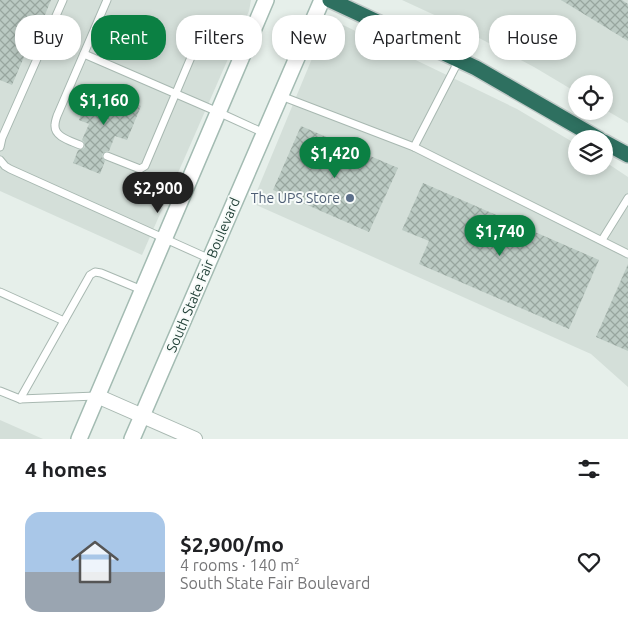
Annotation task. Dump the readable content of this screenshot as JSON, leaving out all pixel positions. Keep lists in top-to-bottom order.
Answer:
{
  "streets": {
    "street": ["South State Fair Boulevard"]
  },
  "places": ["The UPS Store"],
  "page": {
    "chip": [
      "Buy",
      "Rent",
      "Filters",
      "New",
      "Apartment",
      "House"
    ],
    "price": [
      "$1,160",
      "$1,420",
      "$2,900",
      "$1,740"
    ],
    "heading": "4 homes",
    "list": [
      {
        "name": "$2,900/mo",
        "note": "4 rooms · 140 m² · South State Fair Boulevard"
      }
    ]
  }
}
